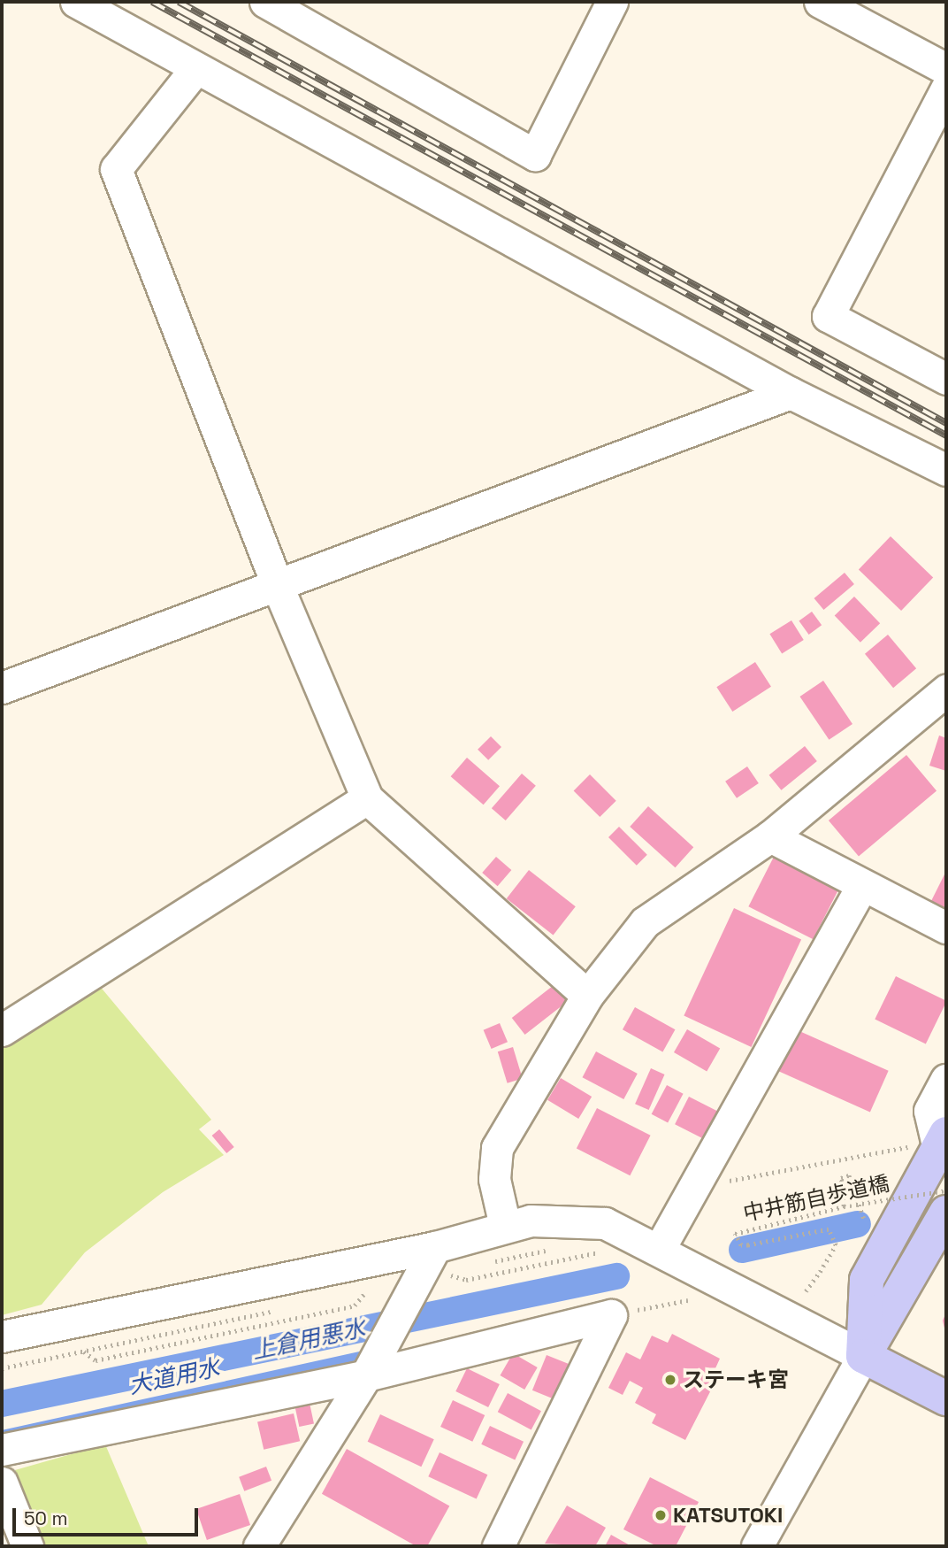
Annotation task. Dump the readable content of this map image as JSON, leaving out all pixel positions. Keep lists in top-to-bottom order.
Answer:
{
  "streets": {
    "path": ["中井筋自歩道橋"]
  },
  "water": ["上倉用悪水", "大道用水"],
  "places": ["ステーキ宮", "KATSUTOKI"],
  "scale_bar": "50 m"
}
